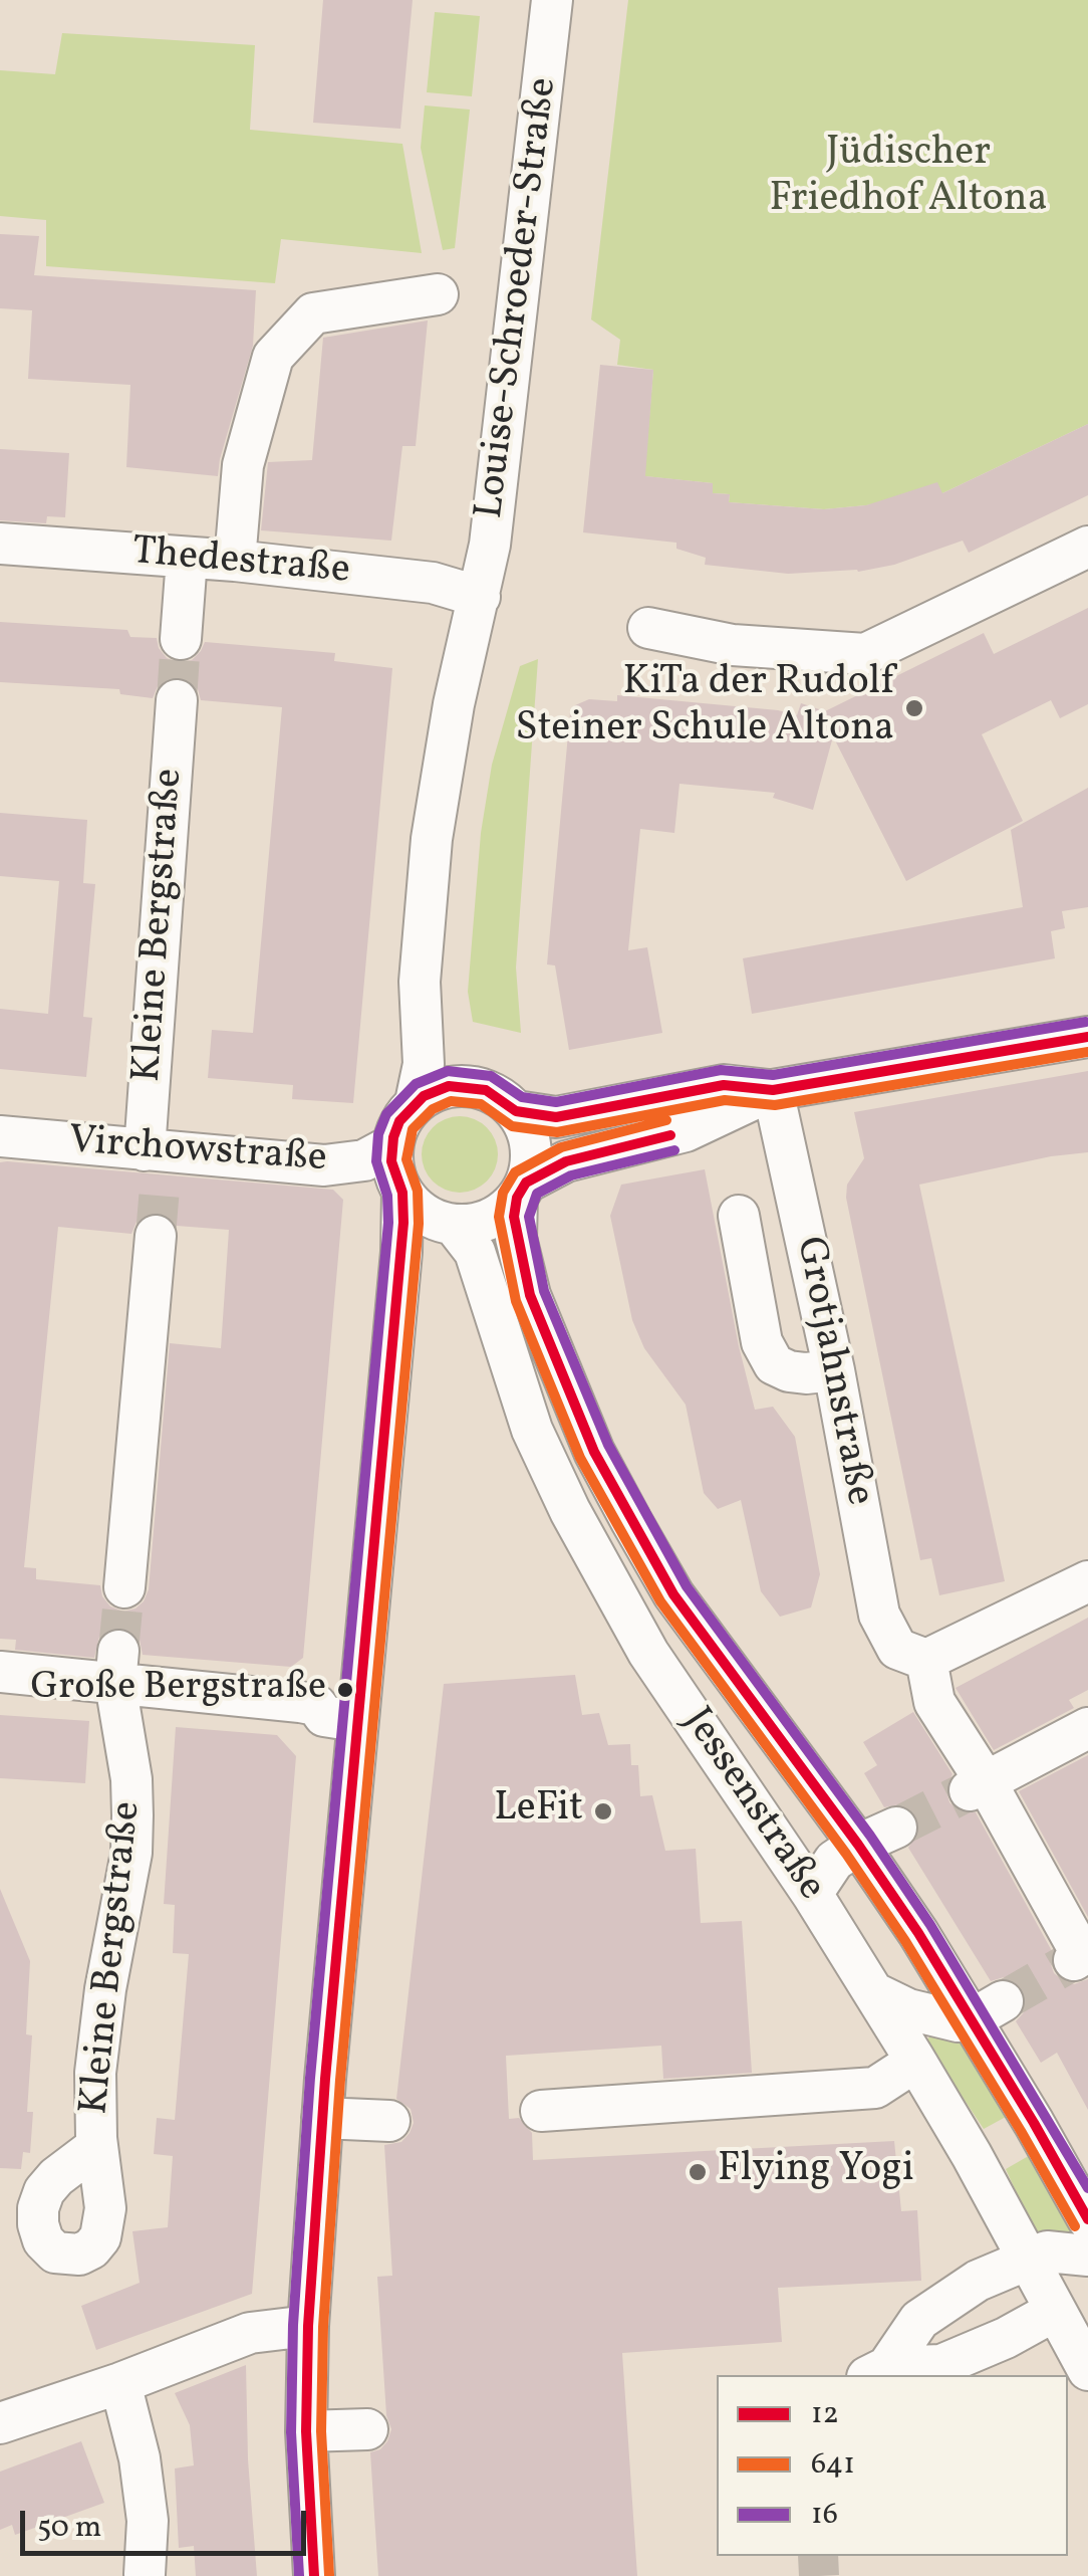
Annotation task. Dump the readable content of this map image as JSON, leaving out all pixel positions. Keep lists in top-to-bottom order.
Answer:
{
  "streets": {
    "street": [
      "Louise-Schroeder-Straße",
      "Thedestraße",
      "Kleine Bergstraße",
      "Virchowstraße",
      "Grotjahnstraße",
      "Jessenstraße"
    ]
  },
  "crossings": [
    ["Louise-Schroeder-Straße", "Thedestraße"],
    ["Kleine Bergstraße", "Virchowstraße"],
    ["Virchowstraße", "Jessenstraße"]
  ],
  "parks": ["Jüdischer Friedhof Altona"],
  "places": [
    "KiTa der Rudolf Steiner Schule Altona",
    "Große Bergstraße",
    "LeFit",
    "Flying Yogi"
  ],
  "lines": ["transit line 16", "transit line 12", "transit line 641"],
  "legend": ["12", "641", "16"],
  "scale_bar": "50 m"
}
